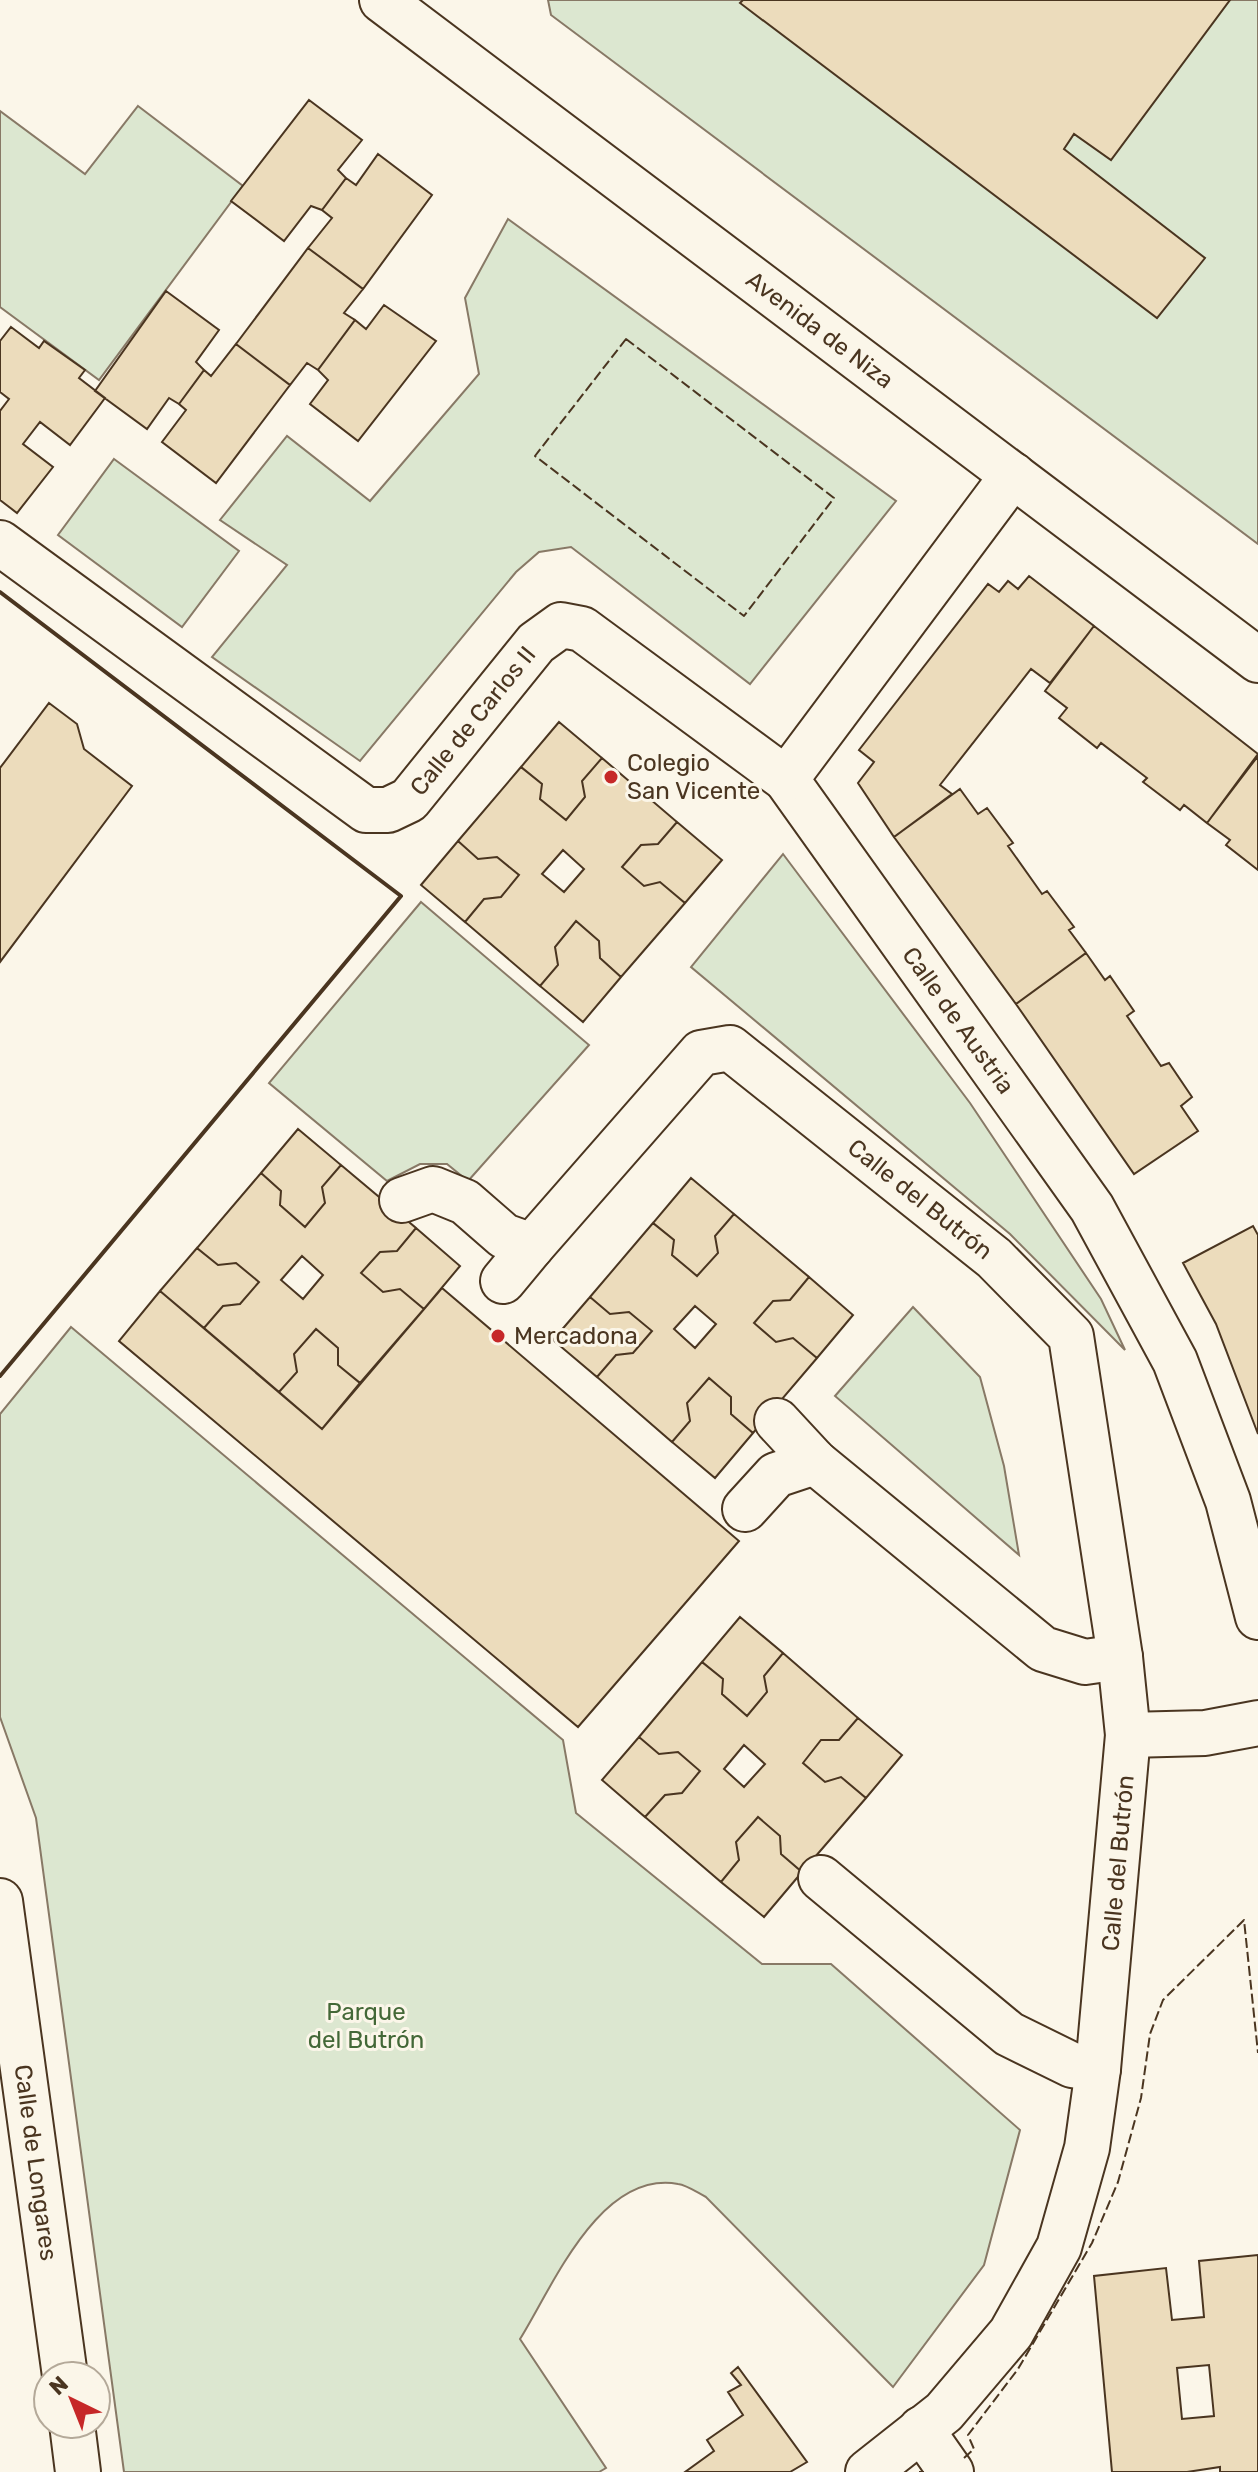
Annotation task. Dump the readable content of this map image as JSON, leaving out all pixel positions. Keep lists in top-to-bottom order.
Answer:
{
  "streets": {
    "street": [
      "Avenida de Niza",
      "Calle de Carlos II",
      "Calle de Austria",
      "Calle del Butrón",
      "Calle de Longares"
    ]
  },
  "crossings": [
    ["Calle de Carlos II", "Calle de Austria"]
  ],
  "parks": ["Parque del Butrón"],
  "places": ["Colegio San Vicente", "Mercadona"],
  "north": "top left"
}
